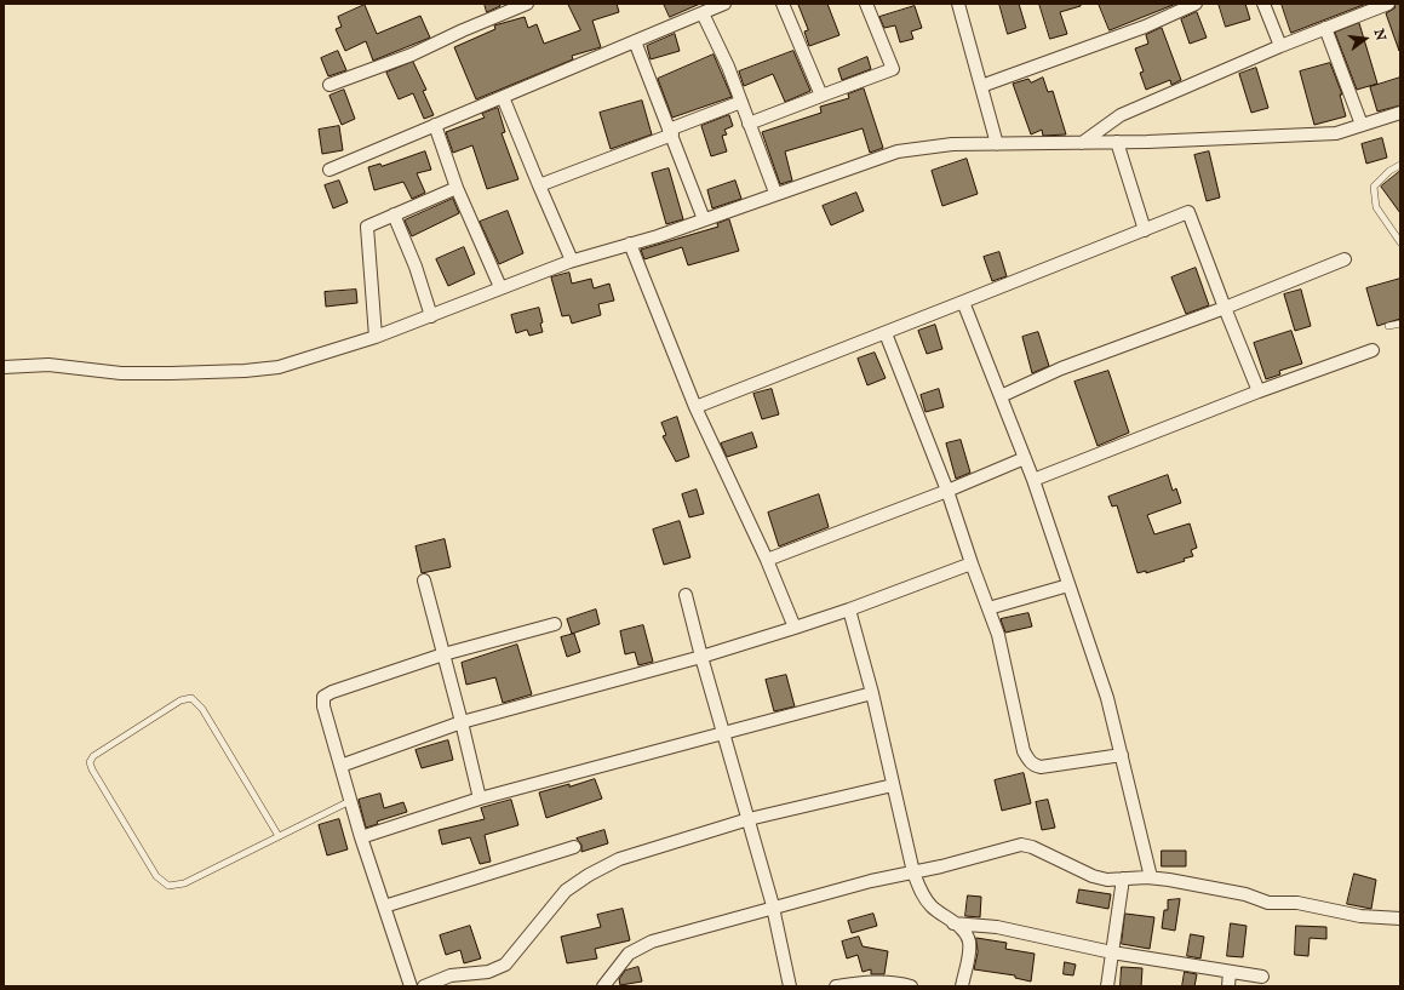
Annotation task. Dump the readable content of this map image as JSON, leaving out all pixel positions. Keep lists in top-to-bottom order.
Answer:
{
  "north": "right"
}
